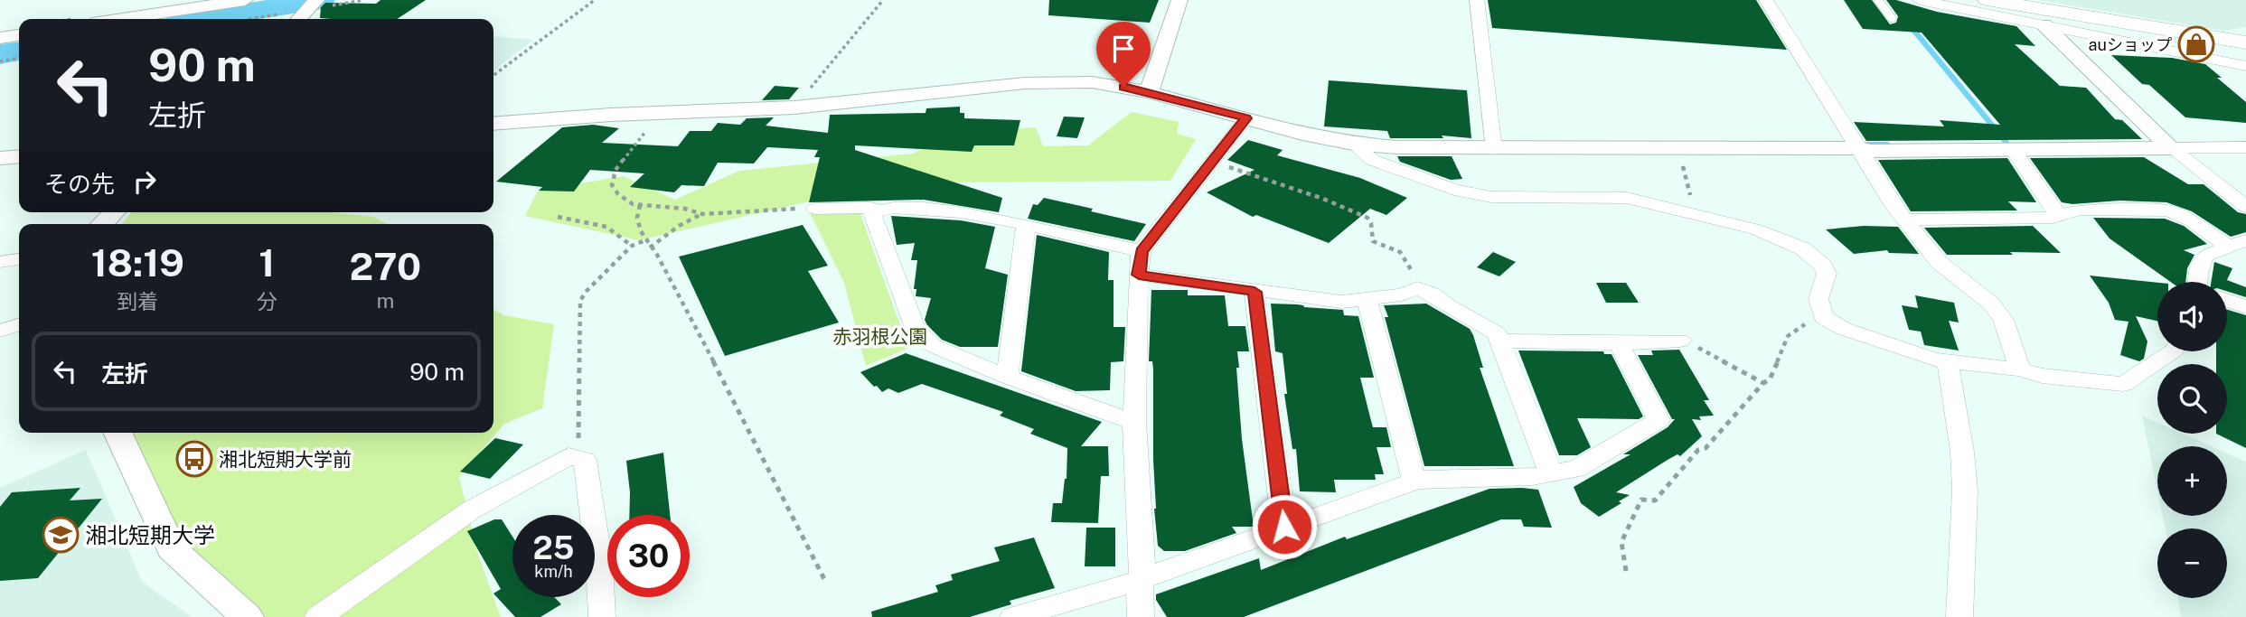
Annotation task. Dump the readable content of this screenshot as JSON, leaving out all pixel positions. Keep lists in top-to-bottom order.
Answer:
{
  "parks": ["赤羽根公園"],
  "places": {
    "shop": ["auショップ"],
    "bus stop": ["湘北短期大学前"],
    "school or university": ["湘北短期大学"]
  },
  "page": {
    "turn": ["90 m", "左折"],
    "then": "その先",
    "eta": [
      "18:19",
      "到着",
      "1",
      "分",
      "270",
      "m"
    ],
    "map_buttons": ["+", "−"],
    "list": [
      {
        "name": "左折",
        "value": "90 m"
      }
    ],
    "speed": "25 km/h",
    "limit": "30"
  }
}
